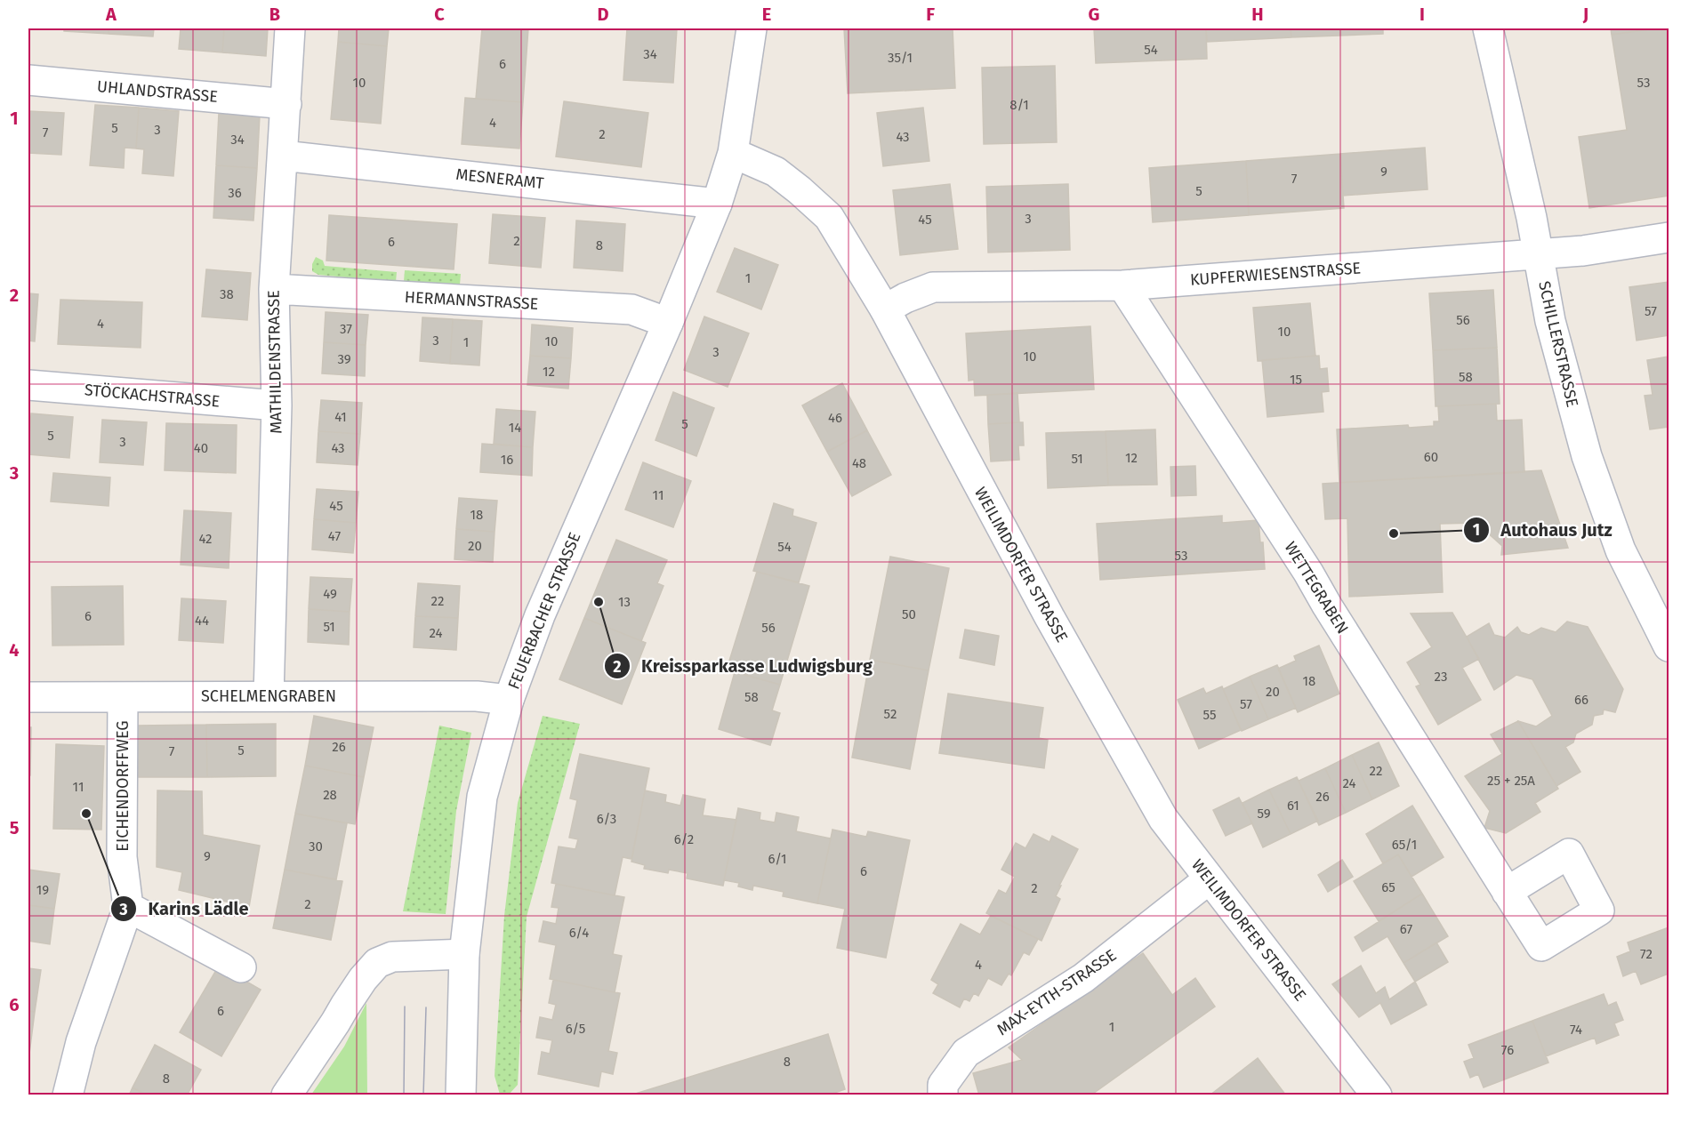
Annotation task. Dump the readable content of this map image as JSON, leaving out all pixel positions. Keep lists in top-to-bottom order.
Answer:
{
  "streets": {
    "street": [
      "UHLANDSTRASSE",
      "MESNERAMT",
      "KUPFERWIESENSTRASSE",
      "HERMANNSTRASSE",
      "SCHILLERSTRASSE",
      "MATHILDENSTRASSE",
      "STÖCKACHSTRASSE",
      "WEILIMDORFER STRASSE",
      "WETTEGRABEN",
      "FEUERBACHER STRASSE",
      "SCHELMENGRABEN",
      "EICHENDORFFWEG",
      "MAX-EYTH-STRASSE"
    ]
  },
  "crossings": [
    ["UHLANDSTRASSE", "MATHILDENSTRASSE"],
    ["MESNERAMT", "MATHILDENSTRASSE"],
    ["MESNERAMT", "FEUERBACHER STRASSE"],
    ["KUPFERWIESENSTRASSE", "SCHILLERSTRASSE"],
    ["KUPFERWIESENSTRASSE", "WEILIMDORFER STRASSE"],
    ["KUPFERWIESENSTRASSE", "WETTEGRABEN"],
    ["HERMANNSTRASSE", "MATHILDENSTRASSE"],
    ["HERMANNSTRASSE", "FEUERBACHER STRASSE"],
    ["MATHILDENSTRASSE", "STÖCKACHSTRASSE"],
    ["MATHILDENSTRASSE", "SCHELMENGRABEN"],
    ["WEILIMDORFER STRASSE", "FEUERBACHER STRASSE"],
    ["WEILIMDORFER STRASSE", "MAX-EYTH-STRASSE"],
    ["FEUERBACHER STRASSE", "SCHELMENGRABEN"],
    ["SCHELMENGRABEN", "EICHENDORFFWEG"]
  ],
  "places": ["Autohaus Jutz", "Kreissparkasse Ludwigsburg", "Karins Lädle"],
  "house_numbers": [
    "54",
    "34",
    "35/1",
    "6",
    "10",
    "53",
    "8/1",
    "4",
    "5",
    "3",
    "7",
    "2",
    "43",
    "34",
    "9",
    "7",
    "5",
    "36",
    "3",
    "45",
    "2",
    "6",
    "8",
    "1",
    "38",
    "57",
    "56",
    "4",
    "37",
    "10",
    "3",
    "10",
    "1",
    "3",
    "10",
    "39",
    "12",
    "58",
    "15",
    "41",
    "46",
    "5",
    "14",
    "5",
    "3",
    "40",
    "43",
    "60",
    "12",
    "51",
    "16",
    "48",
    "11",
    "45",
    "18",
    "47",
    "42",
    "20",
    "54",
    "53",
    "49",
    "22",
    "13",
    "50",
    "6",
    "44",
    "51",
    "56",
    "24",
    "23",
    "18",
    "20",
    "58",
    "66",
    "57",
    "52",
    "55",
    "26",
    "5",
    "7",
    "22",
    "25 + 25A",
    "24",
    "11",
    "28",
    "26",
    "61",
    "59",
    "6/3",
    "6/2",
    "65/1",
    "30",
    "9",
    "6/1",
    "6",
    "65",
    "2",
    "19",
    "2",
    "67",
    "6/4",
    "72",
    "4",
    "6",
    "1",
    "6/5",
    "74",
    "76",
    "8",
    "8"
  ],
  "grid": {
    "columns": [
      "A",
      "B",
      "C",
      "D",
      "E",
      "F",
      "G",
      "H",
      "I",
      "J"
    ],
    "rows": [
      "1",
      "2",
      "3",
      "4",
      "5",
      "6"
    ]
  }
}
